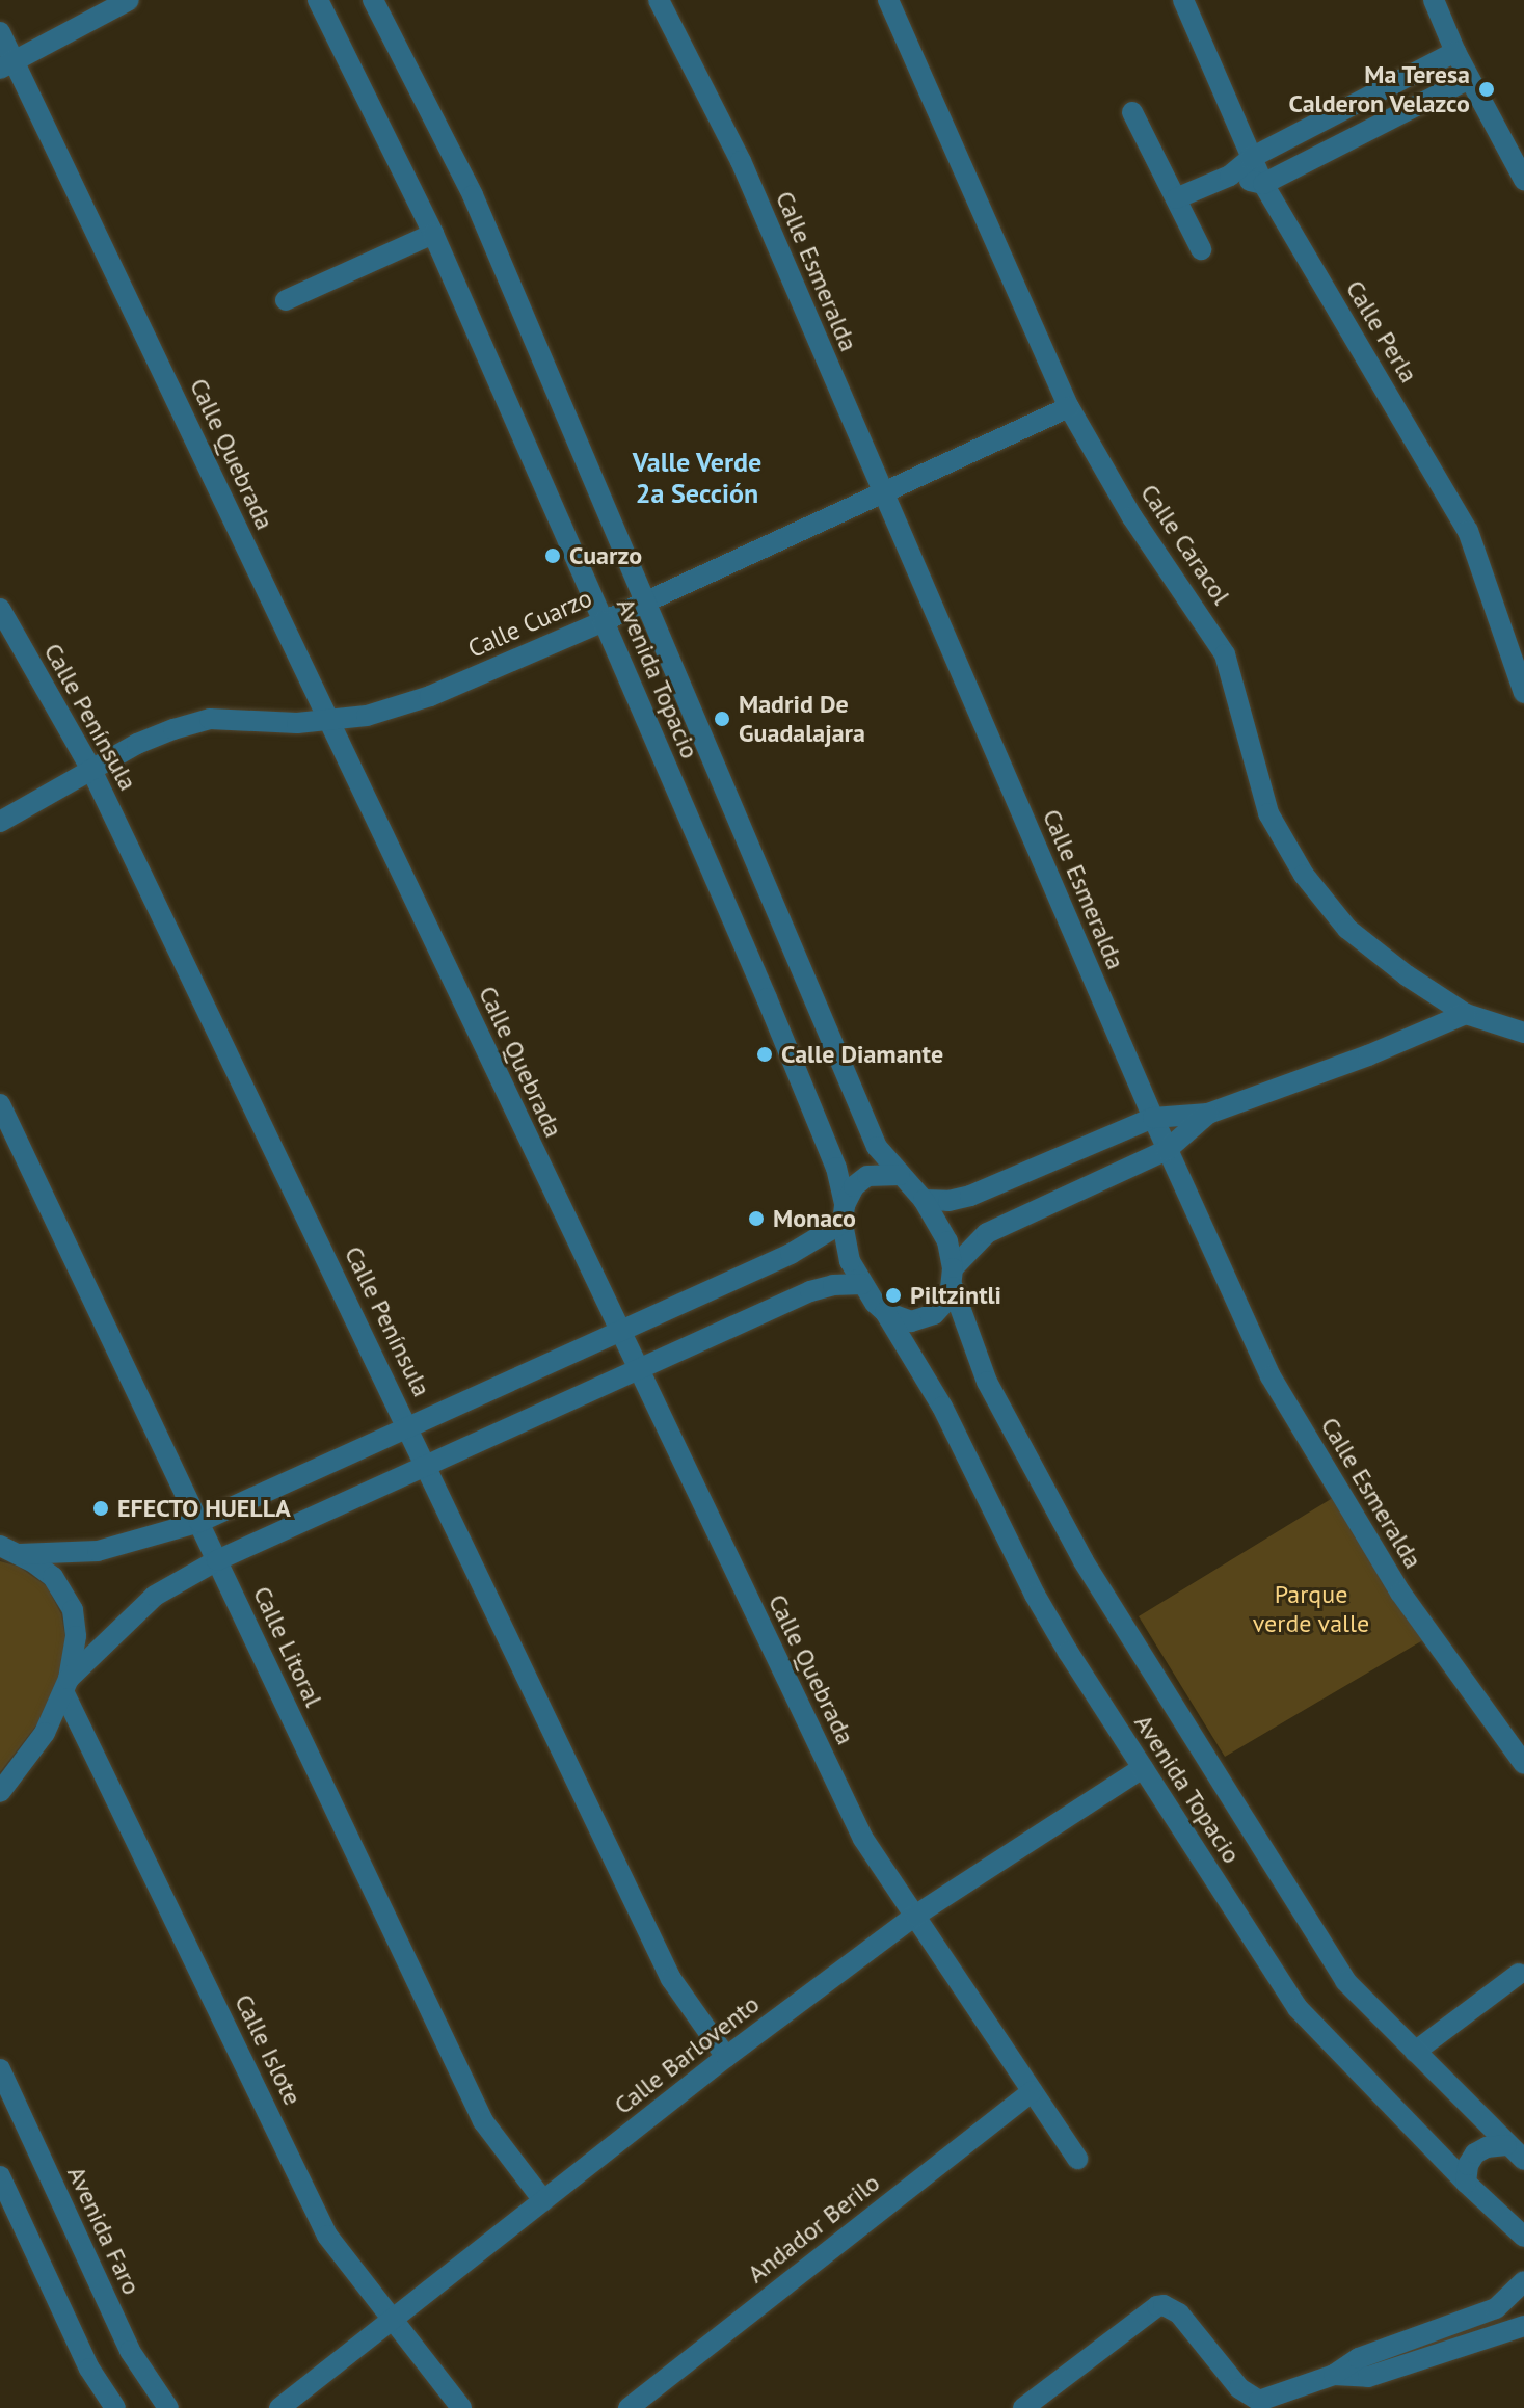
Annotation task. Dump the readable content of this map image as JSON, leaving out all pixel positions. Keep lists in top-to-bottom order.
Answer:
{
  "streets": {
    "street": [
      "Calle Esmeralda",
      "Calle Perla",
      "Calle Quebrada",
      "Calle Caracol",
      "Calle Cuarzo",
      "Avenida Topacio",
      "Calle Península",
      "Calle Litoral",
      "Calle Islote",
      "Calle Barlovento",
      "Andador Berilo",
      "Avenida Faro"
    ]
  },
  "crossings": [
    ["Calle Esmeralda", "Calle Cuarzo"],
    ["Calle Quebrada", "Calle Cuarzo"],
    ["Calle Quebrada", "Calle Barlovento"],
    ["Calle Quebrada", "Andador Berilo"],
    ["Calle Caracol", "Calle Cuarzo"],
    ["Calle Cuarzo", "Avenida Topacio"],
    ["Calle Cuarzo", "Calle Península"],
    ["Avenida Topacio", "Calle Barlovento"],
    ["Calle Península", "Calle Barlovento"],
    ["Calle Litoral", "Calle Barlovento"],
    ["Calle Islote", "Calle Barlovento"]
  ],
  "districts": ["Valle Verde 2a Sección"],
  "parks": ["Parque verde valle"],
  "places": [
    "Ma Teresa Calderon Velazco",
    "Cuarzo",
    "Madrid De Guadalajara",
    "Calle Diamante",
    "Monaco",
    "Piltzintli",
    "EFECTO HUELLA"
  ]
}
